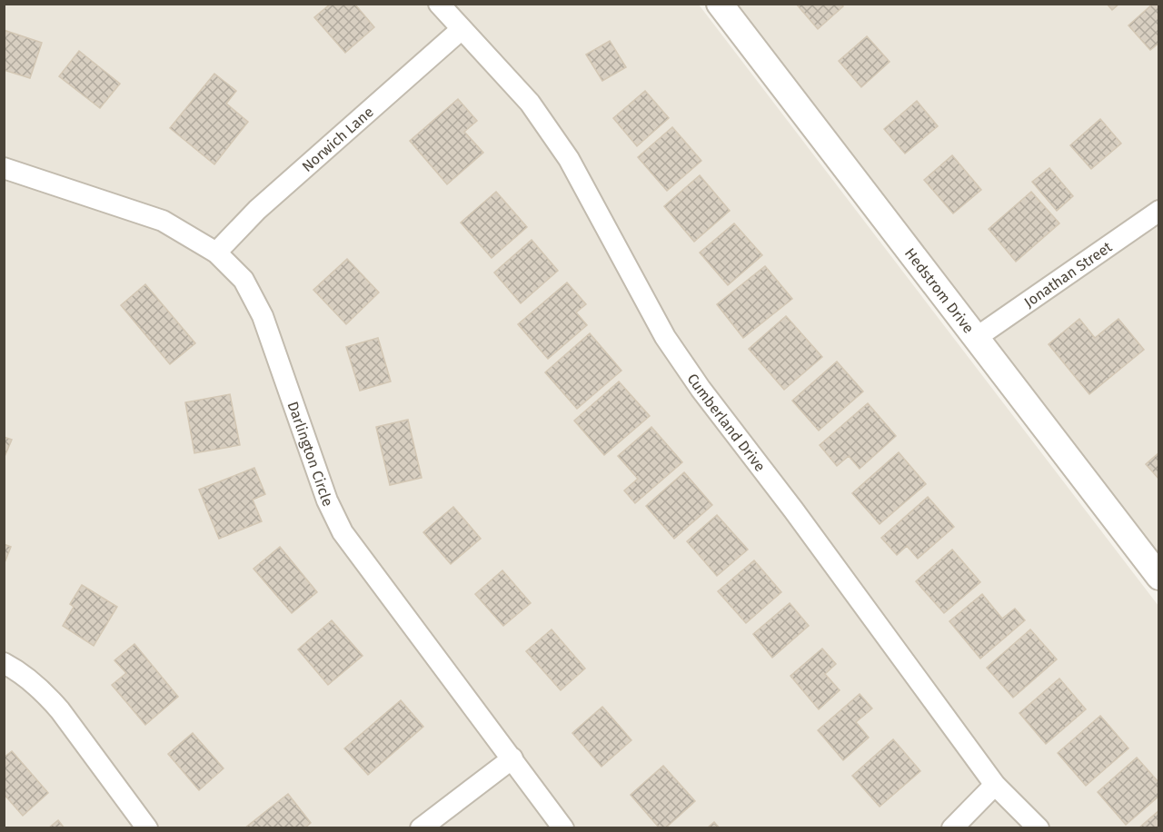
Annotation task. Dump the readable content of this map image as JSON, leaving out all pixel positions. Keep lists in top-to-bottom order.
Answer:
{
  "streets": {
    "street": [
      "Norwich Lane",
      "Jonathan Street",
      "Hedstrom Drive",
      "Cumberland Drive",
      "Darlington Circle"
    ]
  },
  "crossings": [
    ["Norwich Lane", "Cumberland Drive"],
    ["Norwich Lane", "Darlington Circle"],
    ["Jonathan Street", "Hedstrom Drive"]
  ]
}
